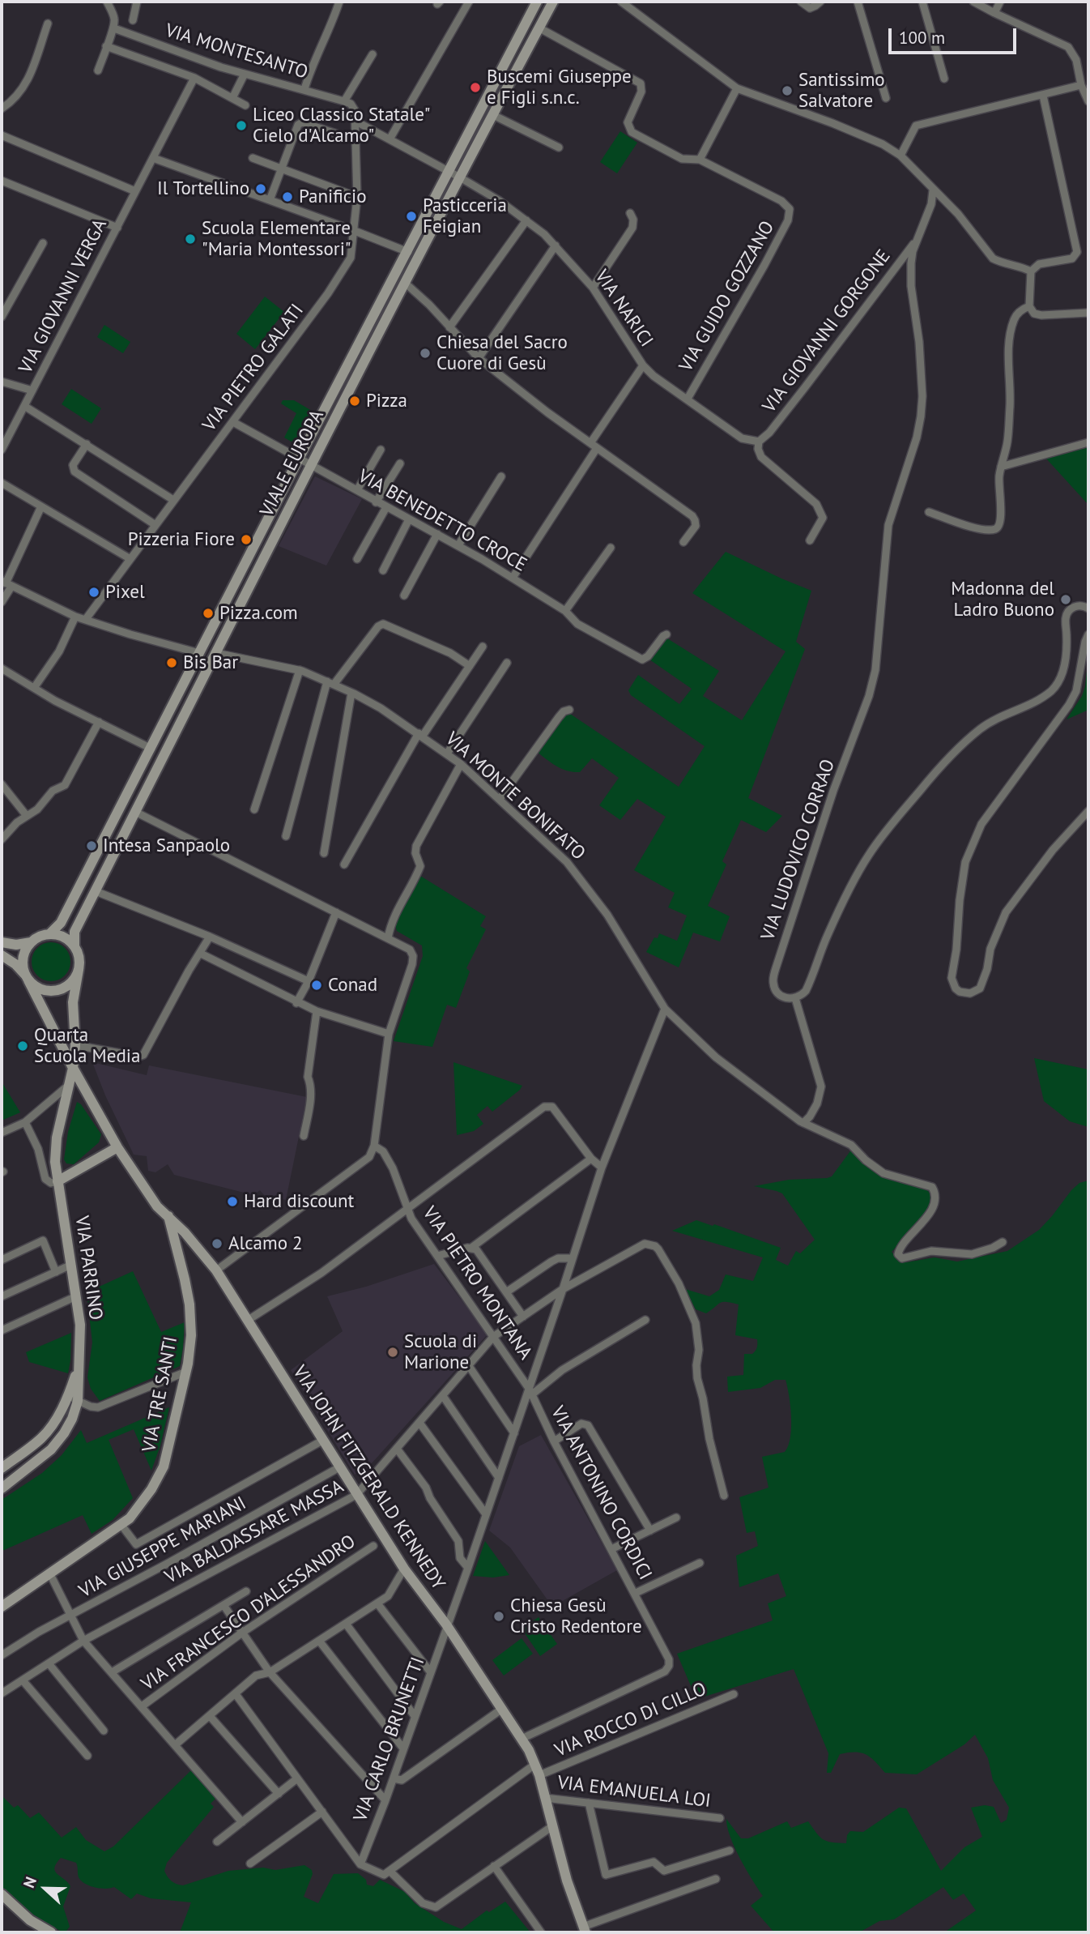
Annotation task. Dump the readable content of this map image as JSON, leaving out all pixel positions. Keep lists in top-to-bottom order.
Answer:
{
  "streets": {
    "street": [
      "VIA MONTESANTO",
      "VIA GIOVANNI VERGA",
      "VIA GUIDO GOZZANO",
      "VIA NARICI",
      "VIA GIOVANNI GORGONE",
      "VIA PIETRO GALATI",
      "VIALE EUROPA",
      "VIA BENEDETTO CROCE",
      "VIA MONTE BONIFATO",
      "VIA LUDOVICO CORRAO",
      "VIA PARRINO",
      "VIA PIETRO MONTANA",
      "VIA TRE SANTI",
      "VIA JOHN FITZGERALD KENNEDY",
      "VIA ANTONINO CORDICI",
      "VIA BALDASSARE MASSA",
      "VIA GIUSEPPE MARIANI",
      "VIA FRANCESCO D'ALESSANDRO",
      "VIA ROCCO DI CILLO",
      "VIA CARLO BRUNETTI",
      "VIA EMANUELA LOI"
    ]
  },
  "crossings": [
    ["VIA MONTESANTO", "VIA PIETRO GALATI"],
    ["VIA GUIDO GOZZANO", "VIA NARICI"],
    ["VIA NARICI", "VIA GIOVANNI GORGONE"],
    ["VIA NARICI", "VIA PIETRO GALATI"],
    ["VIA NARICI", "VIALE EUROPA"],
    ["VIA GIOVANNI GORGONE", "VIA LUDOVICO CORRAO"],
    ["VIA PIETRO GALATI", "VIA BENEDETTO CROCE"],
    ["VIALE EUROPA", "VIA BENEDETTO CROCE"],
    ["VIALE EUROPA", "VIA MONTE BONIFATO"],
    ["VIALE EUROPA", "VIA JOHN FITZGERALD KENNEDY"],
    ["VIA MONTE BONIFATO", "VIA CARLO BRUNETTI"],
    ["VIA PARRINO", "VIA JOHN FITZGERALD KENNEDY"],
    ["VIA PIETRO MONTANA", "VIA ANTONINO CORDICI"],
    ["VIA PIETRO MONTANA", "VIA BALDASSARE MASSA"],
    ["VIA PIETRO MONTANA", "VIA CARLO BRUNETTI"],
    ["VIA TRE SANTI", "VIA JOHN FITZGERALD KENNEDY"],
    ["VIA JOHN FITZGERALD KENNEDY", "VIA ANTONINO CORDICI"],
    ["VIA JOHN FITZGERALD KENNEDY", "VIA BALDASSARE MASSA"],
    ["VIA JOHN FITZGERALD KENNEDY", "VIA GIUSEPPE MARIANI"],
    ["VIA JOHN FITZGERALD KENNEDY", "VIA ROCCO DI CILLO"],
    ["VIA JOHN FITZGERALD KENNEDY", "VIA CARLO BRUNETTI"],
    ["VIA JOHN FITZGERALD KENNEDY", "VIA EMANUELA LOI"],
    ["VIA ANTONINO CORDICI", "VIA CARLO BRUNETTI"],
    ["VIA BALDASSARE MASSA", "VIA CARLO BRUNETTI"]
  ],
  "places": [
    "Buscemi Giuseppe e Figli s.n.c.",
    "Santissimo Salvatore",
    "Liceo Classico Statale\" Cielo d'Alcamo\"",
    "Il Tortellino",
    "Panificio",
    "Pasticceria Feigian",
    "Scuola Elementare \"Maria Montessori\"",
    "Chiesa del Sacro Cuore di Gesù",
    "Pizza",
    "Pizzeria Fiore",
    "Pixel",
    "Madonna del Ladro Buono",
    "Pizza.com",
    "Bis Bar",
    "Intesa Sanpaolo",
    "Conad",
    "Quarta Scuola Media",
    "Hard discount",
    "Alcamo 2",
    "Scuola di Marione",
    "Chiesa Gesù Cristo Redentore"
  ],
  "scale_bar": "100 m",
  "north": "left"
}
